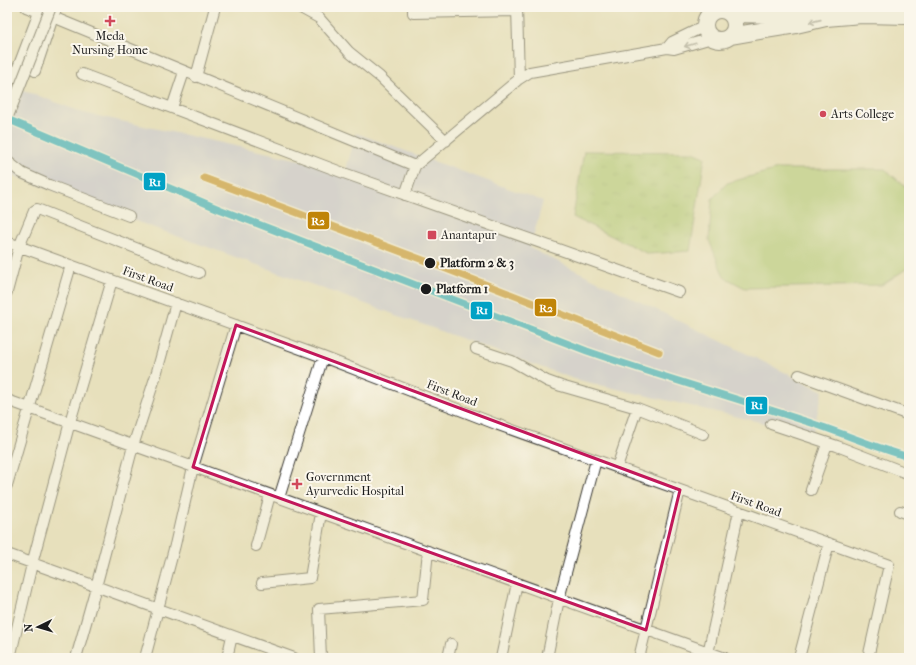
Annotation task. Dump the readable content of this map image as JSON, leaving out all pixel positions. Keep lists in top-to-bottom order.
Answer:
{
  "streets": {
    "street": ["First Road"]
  },
  "places": {
    "health": ["Meda Nursing Home", "Government Ayurvedic Hospital"],
    "other": ["Arts College", "Platform 2 & 3", "Platform 1"],
    "transit": ["Anantapur"]
  },
  "lines": ["transit line R1", "transit line R2"],
  "north": "left"
}
